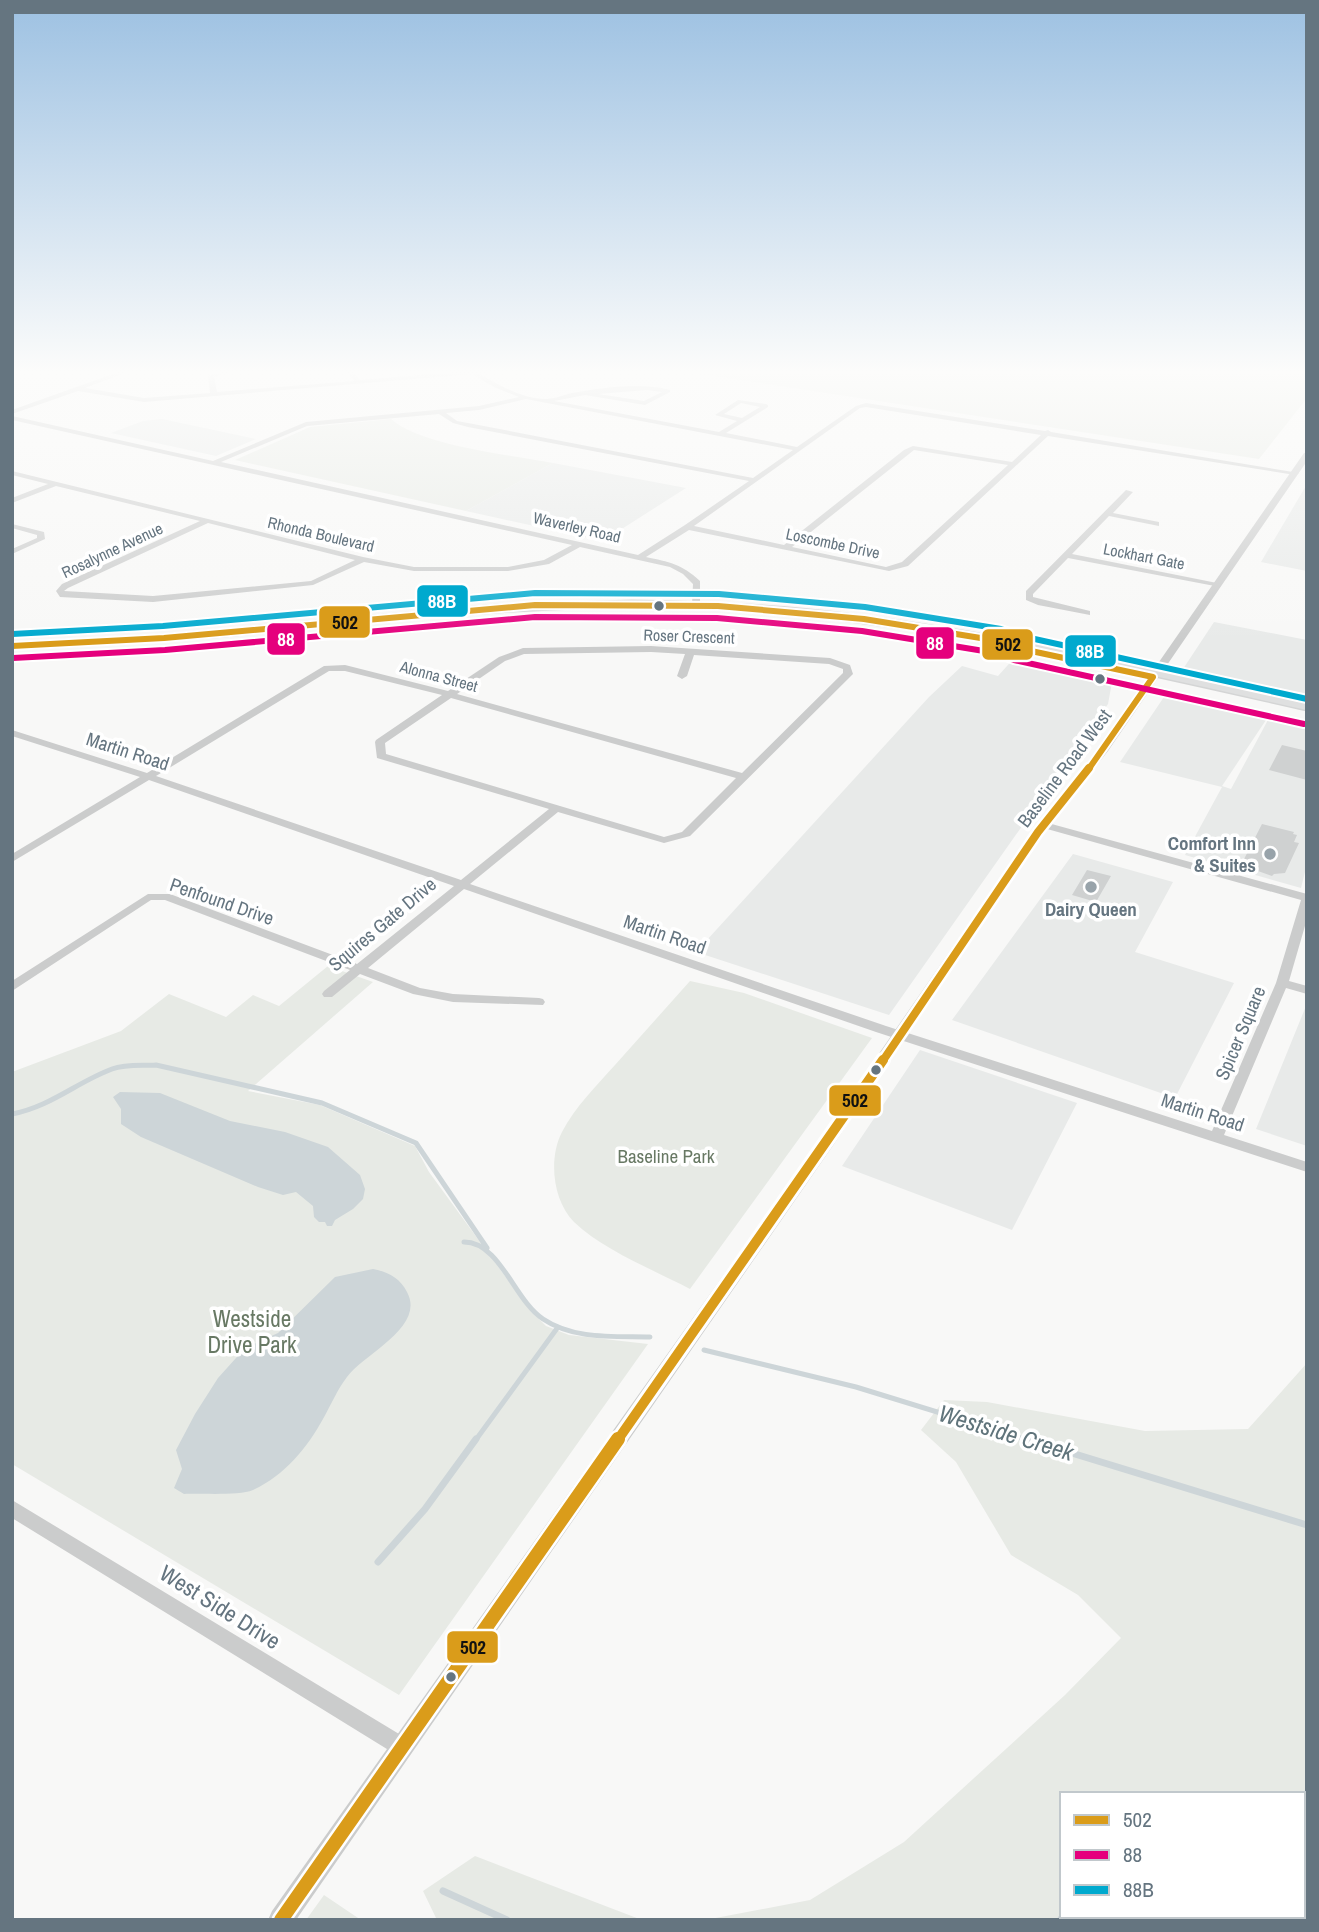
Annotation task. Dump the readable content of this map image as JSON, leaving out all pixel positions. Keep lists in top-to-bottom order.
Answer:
{
  "streets": {
    "street": [
      "Waverley Road",
      "Rhonda Boulevard",
      "Loscombe Drive",
      "Rosalynne Avenue",
      "Lockhart Gate",
      "Roser Crescent",
      "Alonna Street",
      "Martin Road",
      "Baseline Road West",
      "Penfound Drive",
      "Squires Gate Drive",
      "Spicer Square",
      "West Side Drive"
    ]
  },
  "crossings": [
    ["Waverley Road", "Rhonda Boulevard"],
    ["Rhonda Boulevard", "Rosalynne Avenue"],
    ["Lockhart Gate", "Baseline Road West"],
    ["Roser Crescent", "Alonna Street"],
    ["Alonna Street", "Martin Road"],
    ["Martin Road", "Baseline Road West"],
    ["Martin Road", "Squires Gate Drive"],
    ["Martin Road", "Spicer Square"],
    ["Baseline Road West", "Spicer Square"],
    ["Baseline Road West", "West Side Drive"],
    ["Penfound Drive", "Squires Gate Drive"]
  ],
  "water": ["Westside Creek"],
  "parks": ["Baseline Park", "Westside Drive Park"],
  "places": ["Comfort Inn & Suites", "Dairy Queen"],
  "lines": ["transit line 88B", "transit line 502", "transit line 88"],
  "legend": ["502", "88", "88B"]
}
